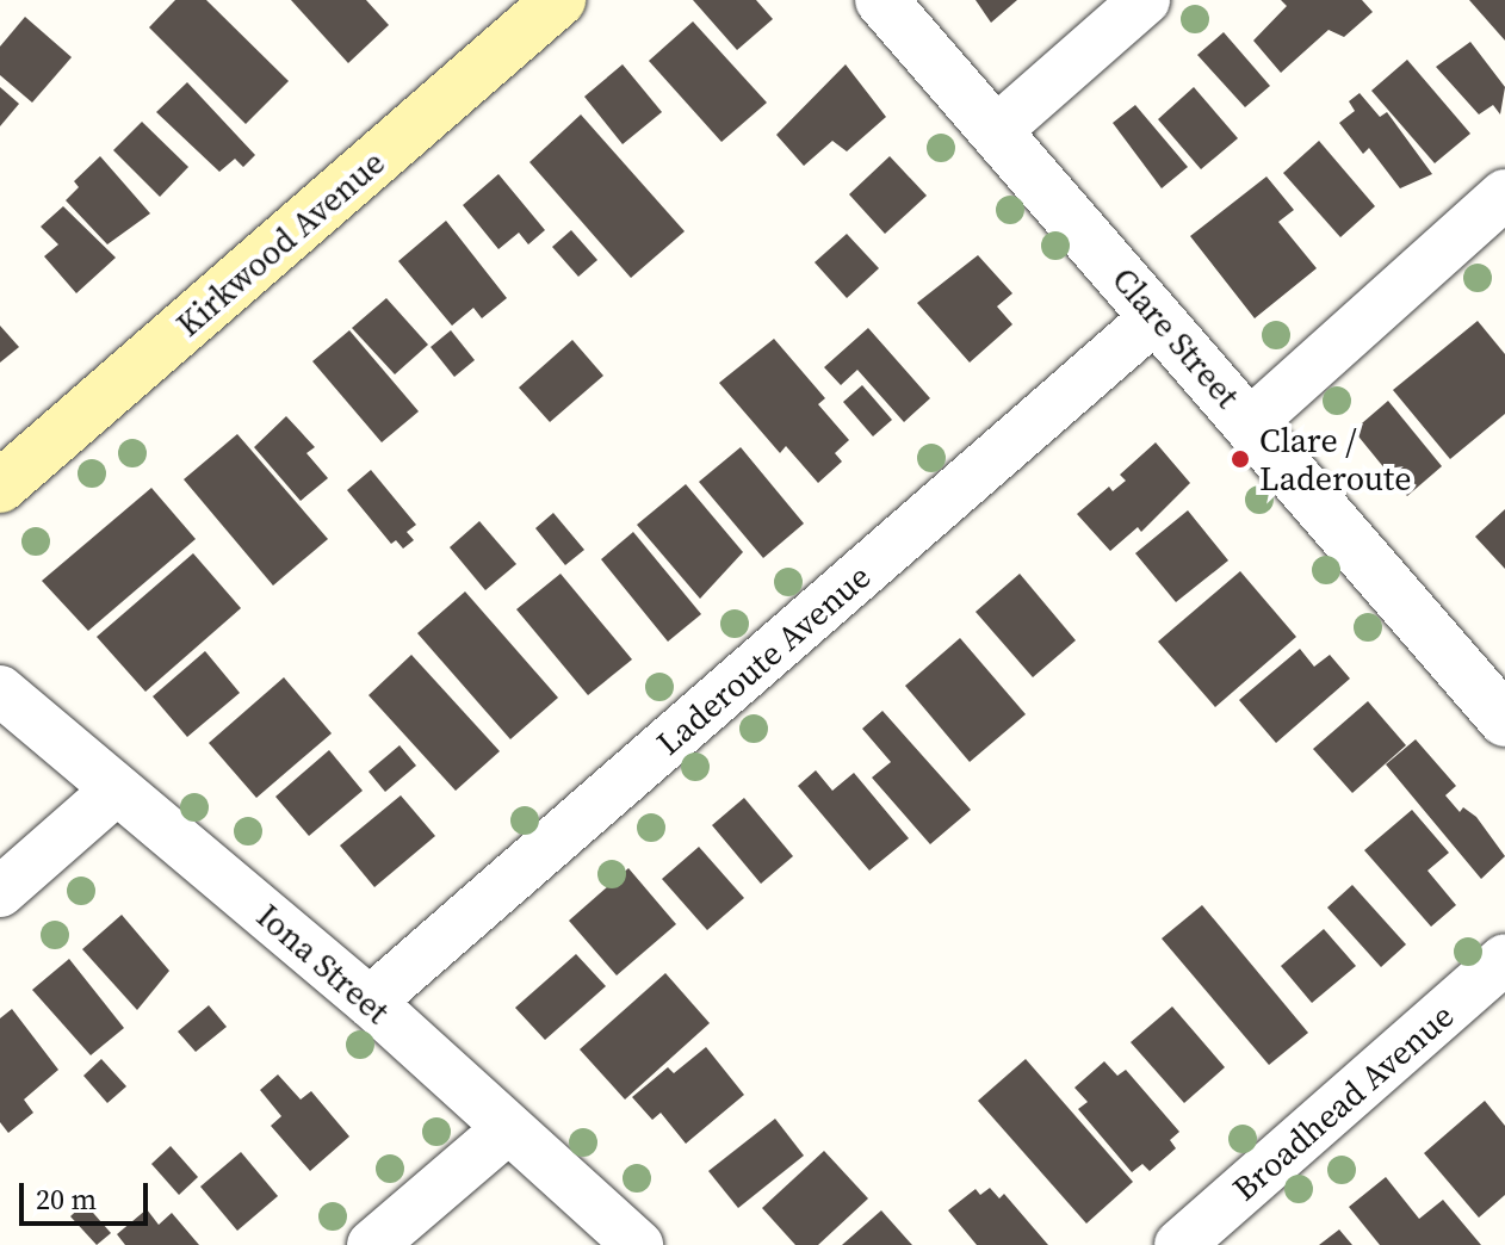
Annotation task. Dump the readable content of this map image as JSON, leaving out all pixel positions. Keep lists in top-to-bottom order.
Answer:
{
  "streets": {
    "main road": ["Kirkwood Avenue"],
    "street": [
      "Clare Street",
      "Laderoute Avenue",
      "Iona Street",
      "Broadhead Avenue"
    ]
  },
  "crossings": [
    ["Clare Street", "Laderoute Avenue"],
    ["Laderoute Avenue", "Iona Street"]
  ],
  "places": ["Clare / Laderoute"],
  "scale_bar": "20 m"
}
